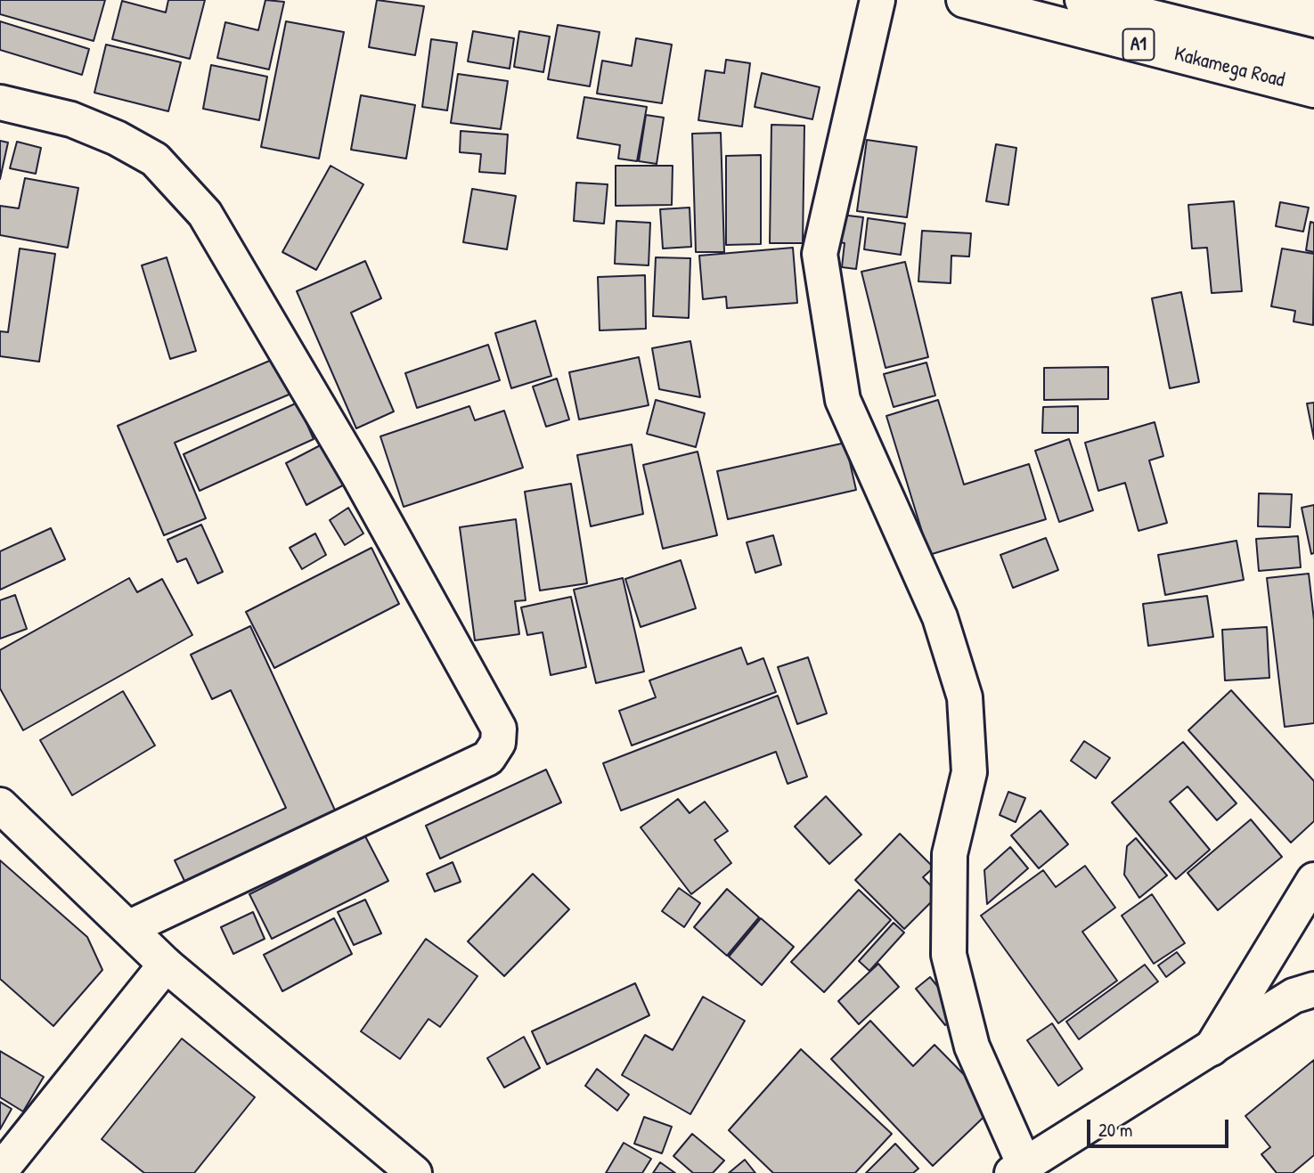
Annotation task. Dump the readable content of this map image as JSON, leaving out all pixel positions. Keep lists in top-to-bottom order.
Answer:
{
  "streets": {
    "main road": ["A1", "Kakamega Road"]
  },
  "scale_bar": "20 m"
}
